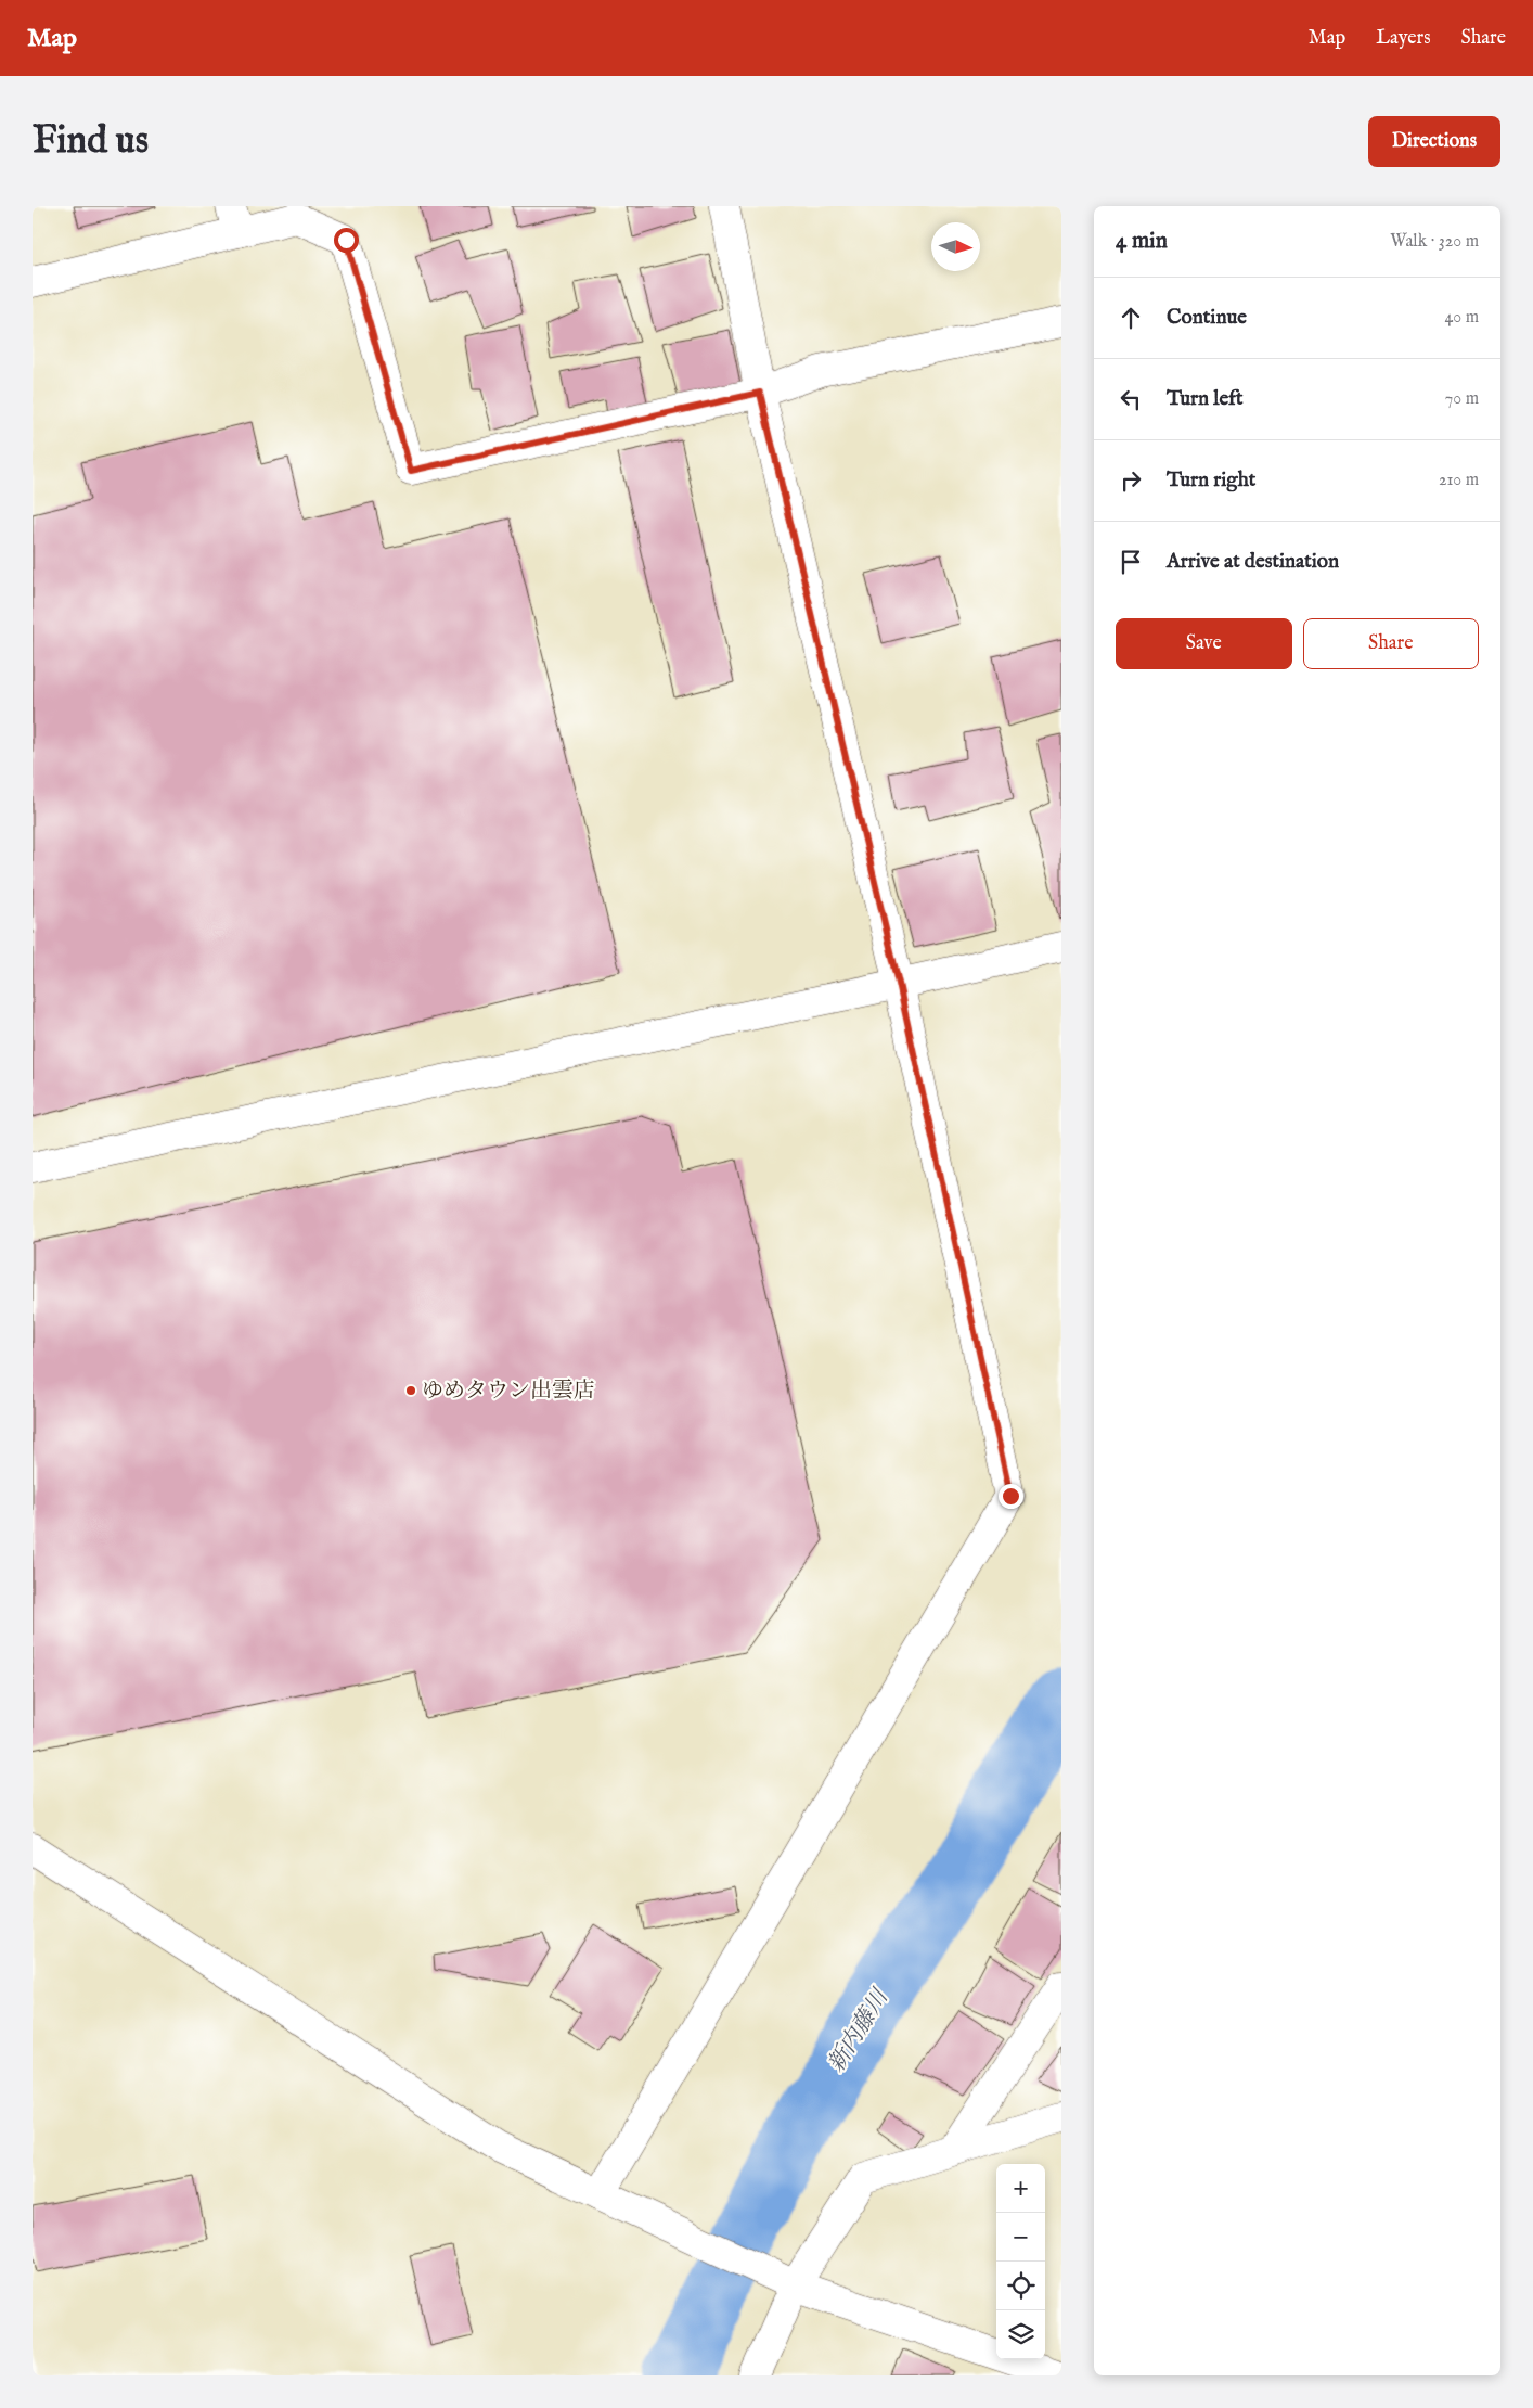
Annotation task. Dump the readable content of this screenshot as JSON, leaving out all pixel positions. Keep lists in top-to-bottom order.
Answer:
{
  "water": ["新内藤川"],
  "places": ["ゆめタウン出雲店"],
  "north": "right",
  "page": {
    "header": "Map",
    "nav": ["Map", "Layers", "Share"],
    "buttons": [
      "Directions",
      ["Save", "Share"]
    ],
    "title": "Find us",
    "heading": ["4 min", "Walk · 320 m"],
    "list": [
      ["Continue", "40 m"],
      ["Turn left", "70 m"],
      ["Turn right", "210 m"],
      "Arrive at destination"
    ],
    "map_buttons": ["+", "−"]
  }
}
